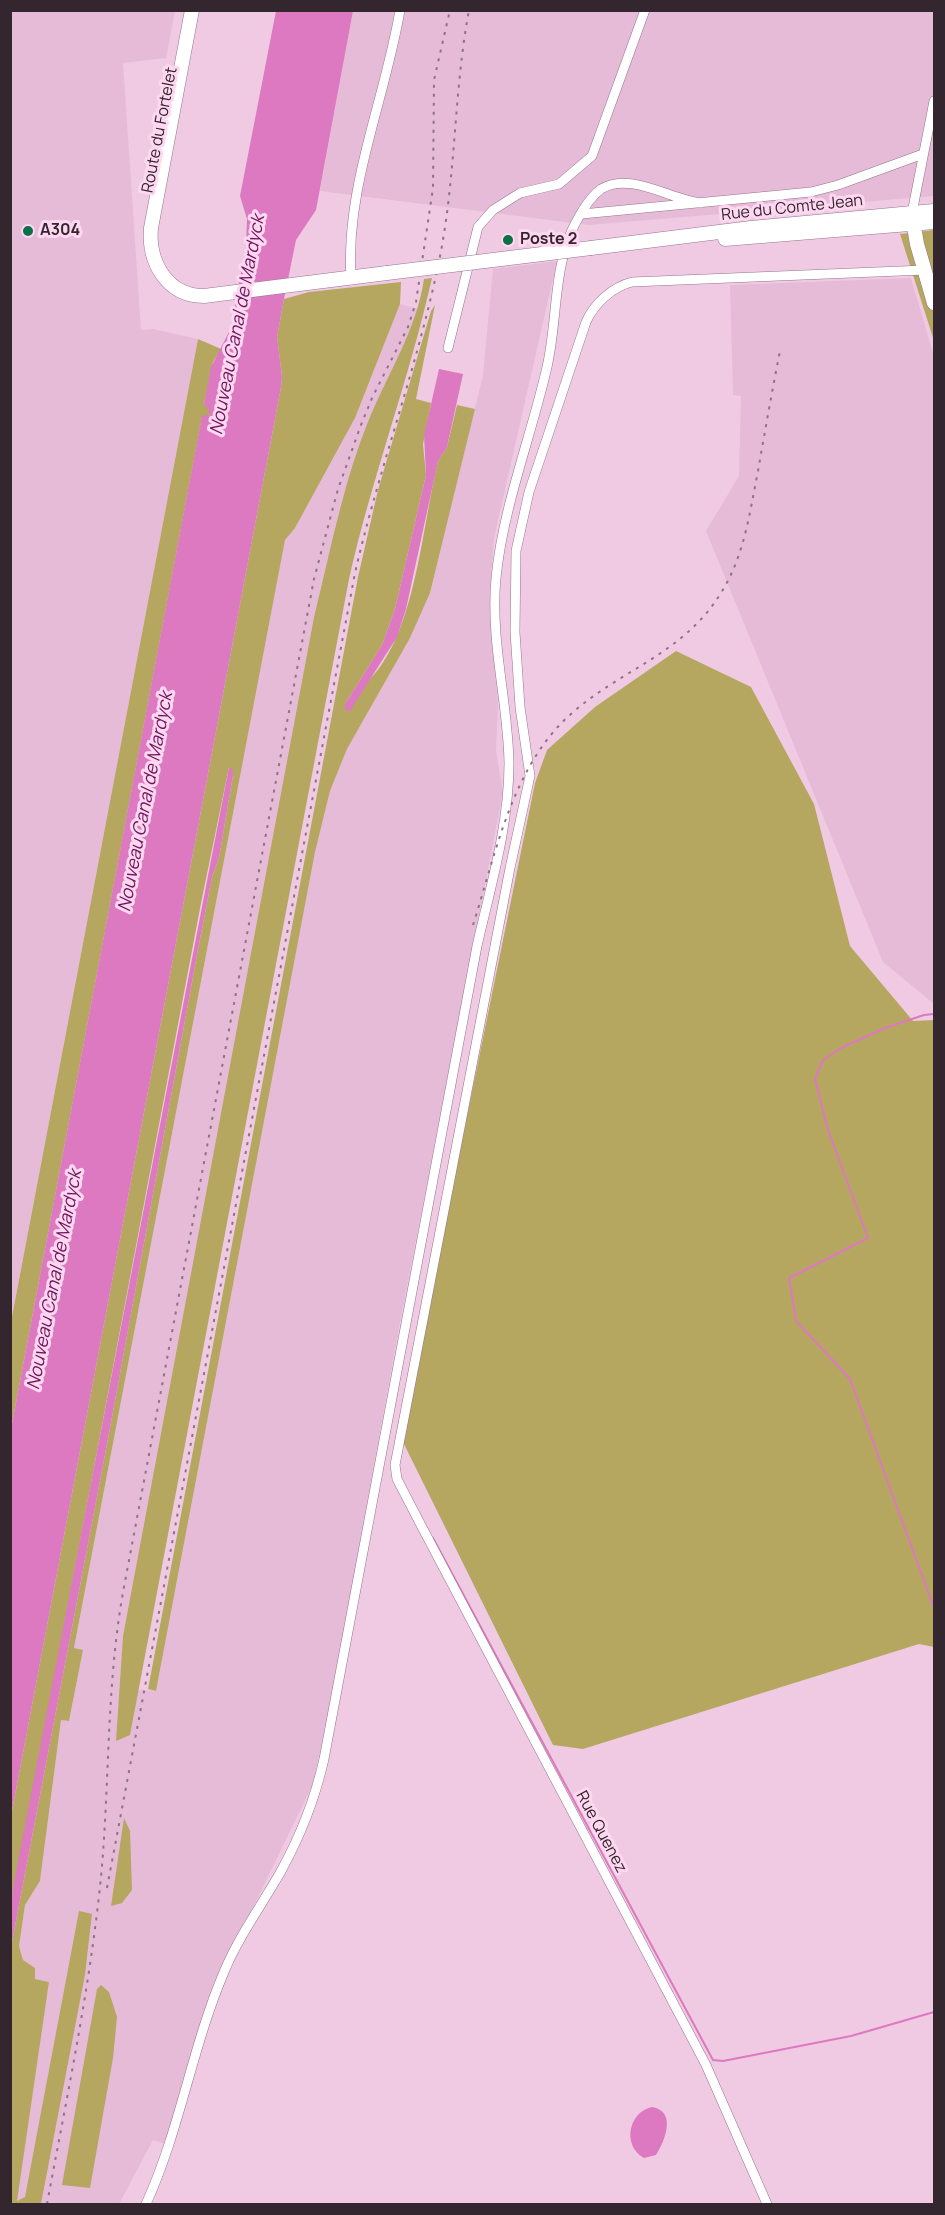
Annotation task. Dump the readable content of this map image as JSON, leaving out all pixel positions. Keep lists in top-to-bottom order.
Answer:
{
  "streets": {
    "main road": ["Route du Fortelet", "Rue du Comte Jean"],
    "street": ["Rue Quenez"]
  },
  "crossings": [
    ["Route du Fortelet", "Rue du Comte Jean"]
  ],
  "water": ["Nouveau Canal de Mardyck"],
  "places": ["A304", "Poste 2"]
}
